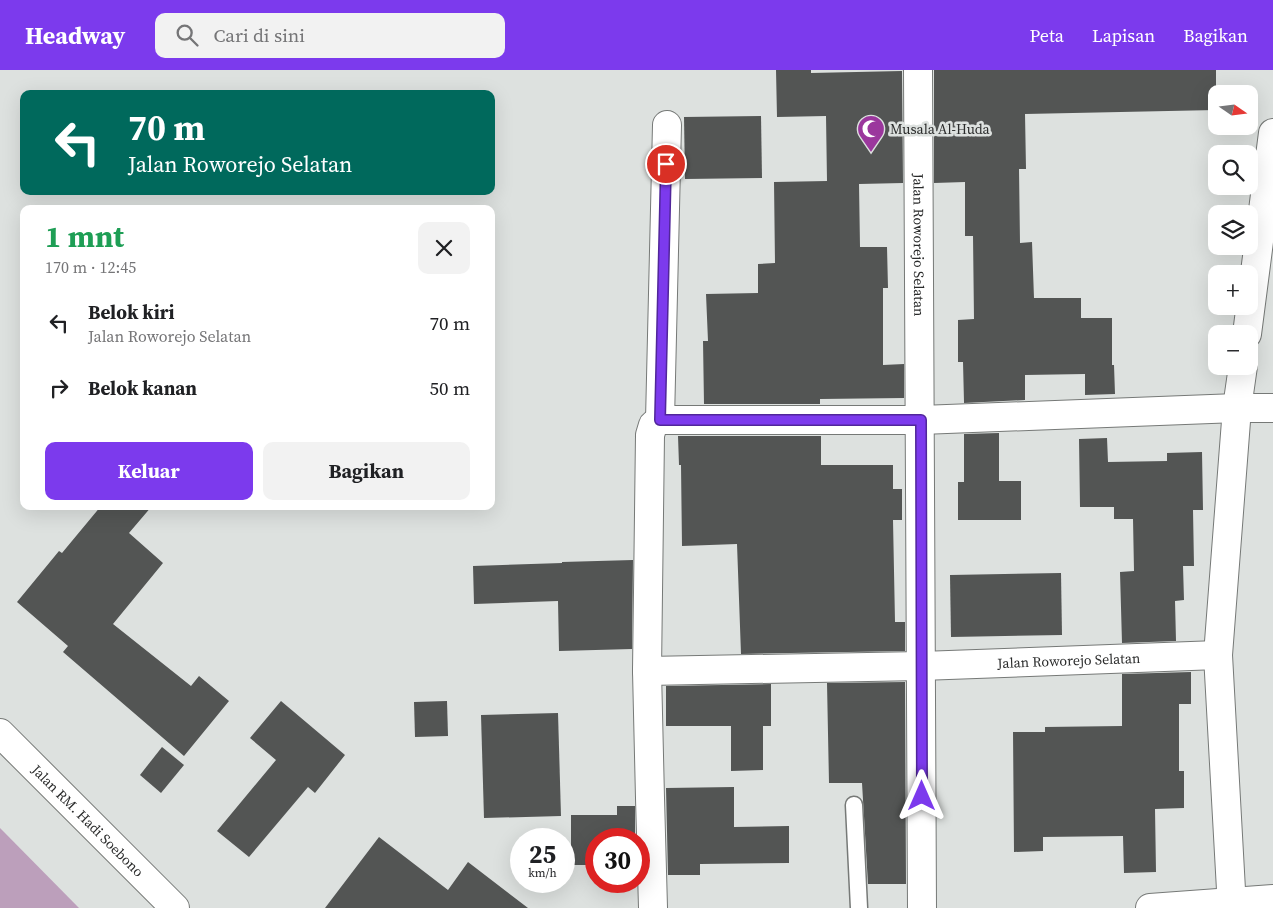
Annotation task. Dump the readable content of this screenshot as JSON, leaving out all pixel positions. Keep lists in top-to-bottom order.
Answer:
{
  "streets": {
    "street": ["Jalan Roworejo Selatan", "Jalan RM. Hadi Soebono"]
  },
  "places": {
    "mosque": ["Musala Al-Huda"]
  },
  "north": "right",
  "page": {
    "header": "Headway",
    "search": "Cari di sini",
    "nav": ["Peta", "Lapisan", "Bagikan"],
    "map_buttons": ["+", "−"],
    "turn": ["70 m", "Jalan Roworejo Selatan"],
    "heading": ["1 mnt", "170 m · 12:45"],
    "list": [
      {
        "name": "Belok kiri",
        "note": "Jalan Roworejo Selatan",
        "value": "70 m"
      },
      {
        "name": "Belok kanan",
        "value": "50 m"
      }
    ],
    "buttons": ["Keluar", "Bagikan"],
    "speed": "25 km/h",
    "limit": "30"
  }
}
